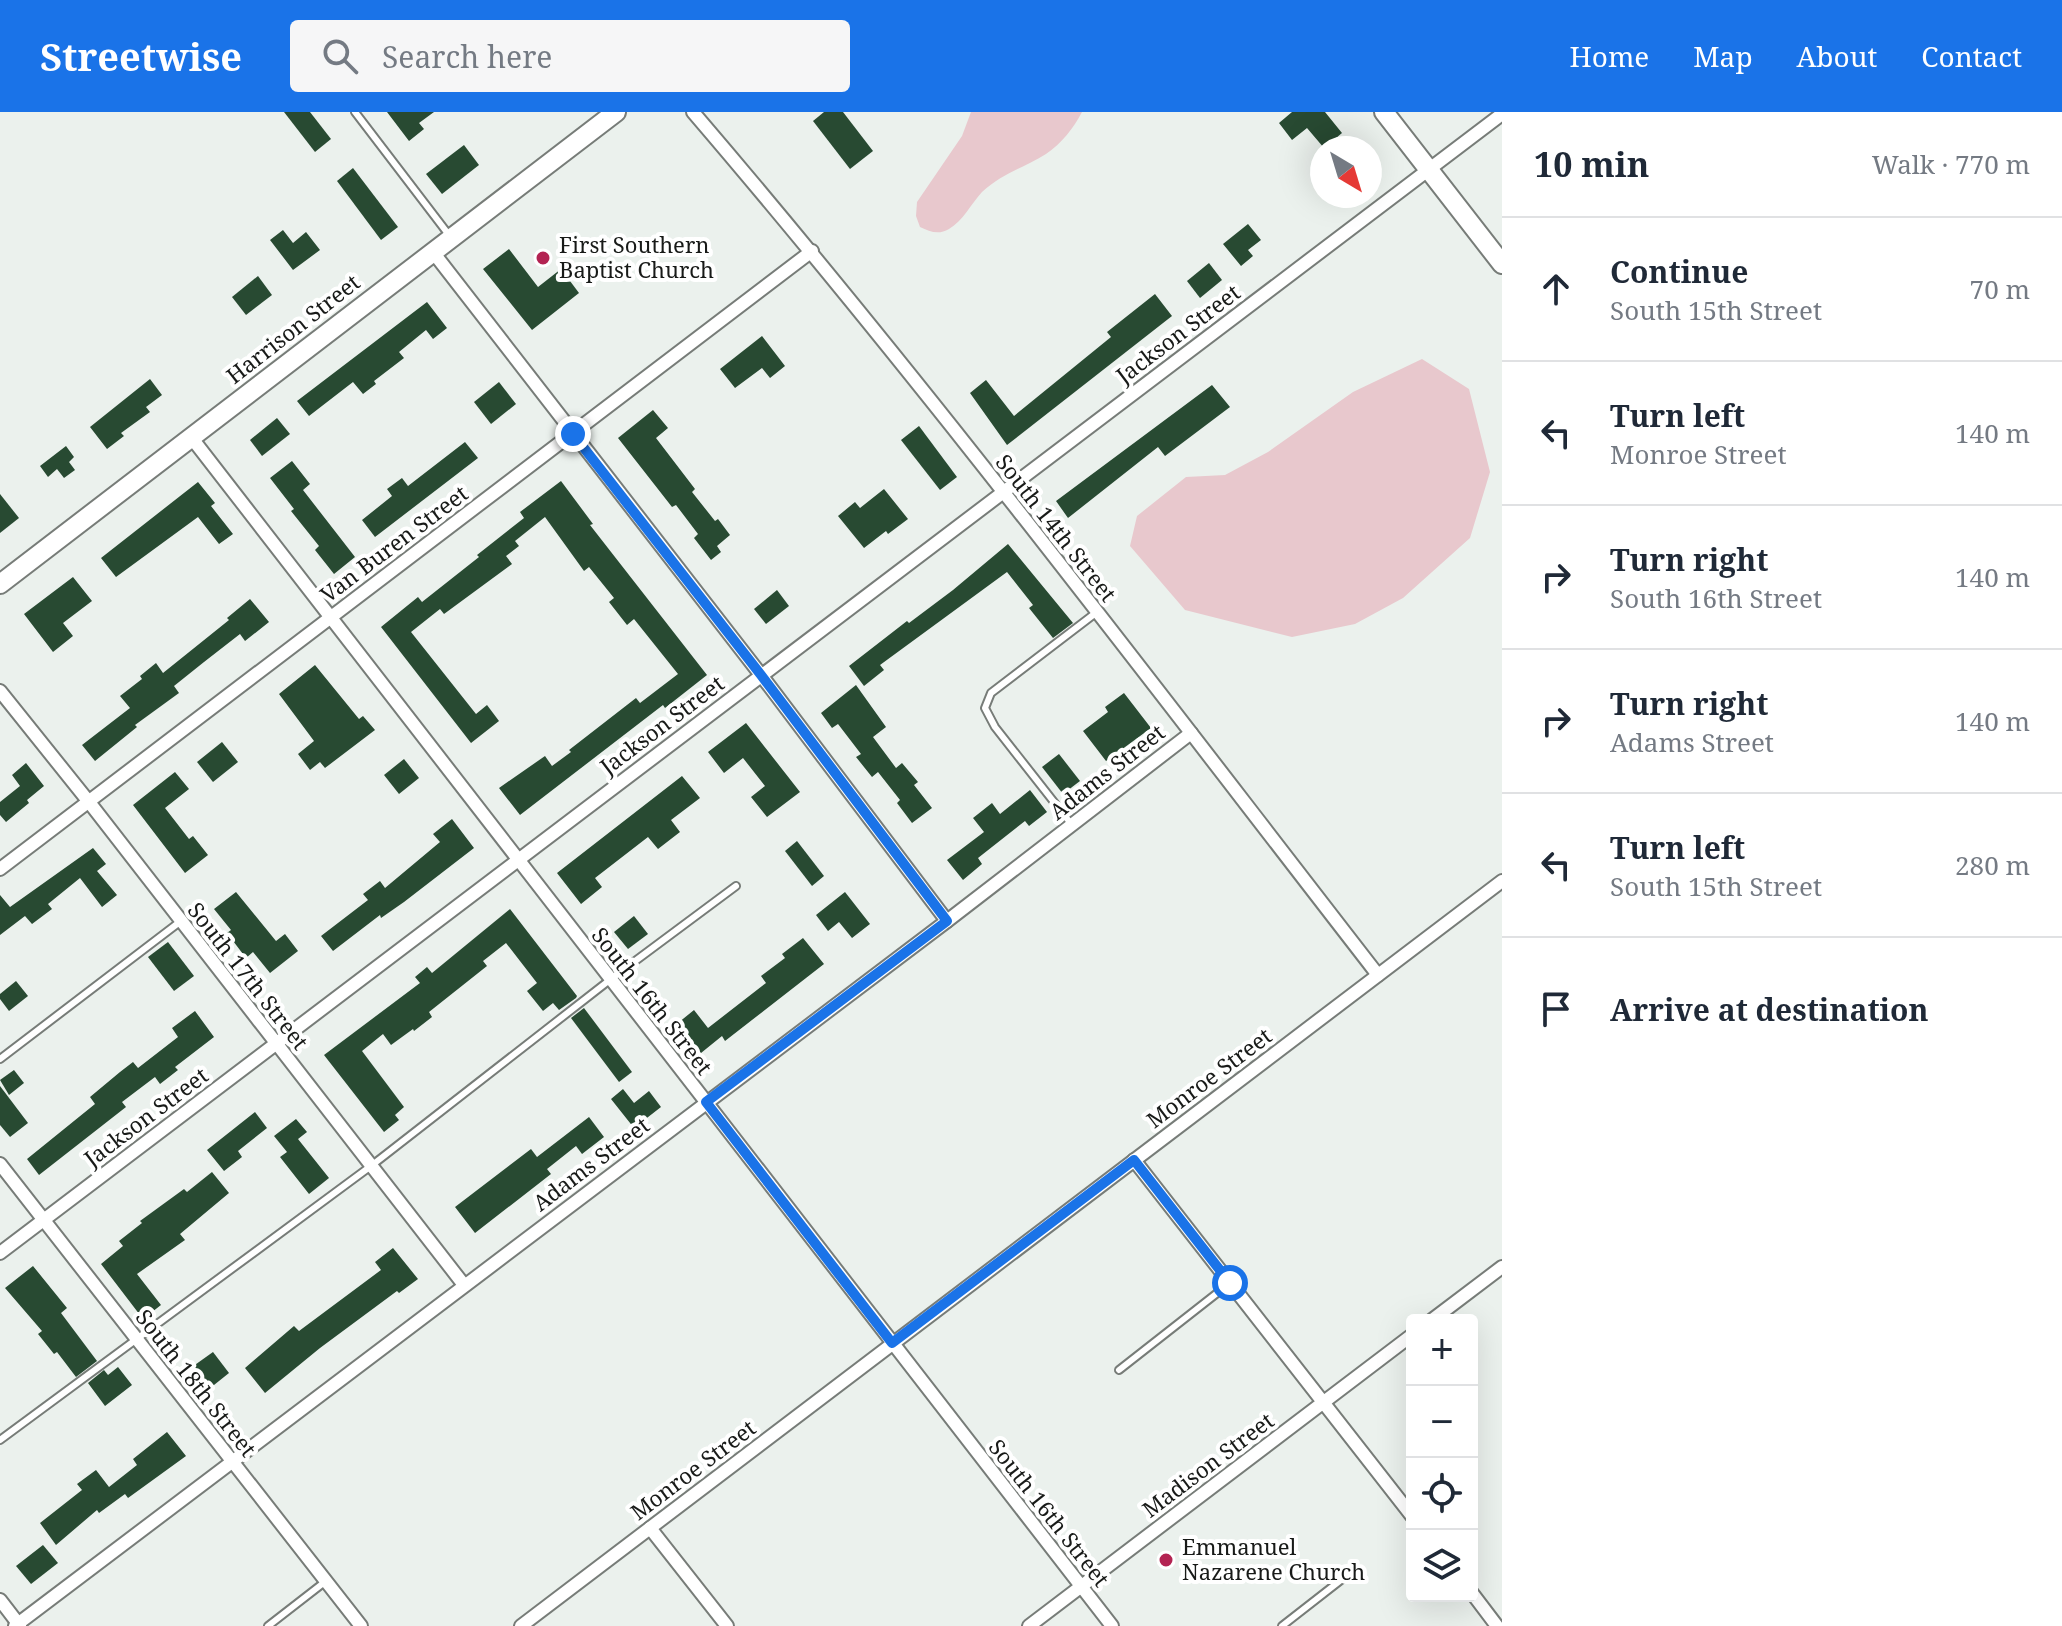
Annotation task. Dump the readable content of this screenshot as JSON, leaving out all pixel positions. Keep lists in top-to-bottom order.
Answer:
{
  "streets": {
    "street": [
      "Harrison Street",
      "Jackson Street",
      "South 14th Street",
      "Van Buren Street",
      "Adams Street",
      "South 17th Street",
      "South 16th Street",
      "Monroe Street",
      "South 18th Street",
      "Madison Street"
    ]
  },
  "crossings": [
    ["Harrison Street", "South 16th Street"],
    ["Jackson Street", "South 14th Street"],
    ["Jackson Street", "South 17th Street"],
    ["Jackson Street", "South 16th Street"],
    ["Jackson Street", "South 18th Street"],
    ["South 14th Street", "Van Buren Street"],
    ["South 14th Street", "Adams Street"],
    ["South 14th Street", "Monroe Street"],
    ["Van Buren Street", "South 17th Street"],
    ["Van Buren Street", "South 16th Street"],
    ["Adams Street", "South 17th Street"],
    ["Adams Street", "South 16th Street"],
    ["Adams Street", "South 18th Street"],
    ["South 16th Street", "Monroe Street"],
    ["South 16th Street", "Madison Street"]
  ],
  "places": ["First Southern Baptist Church", "Emmanuel Nazarene Church"],
  "north": "bottom right",
  "page": {
    "header": "Streetwise",
    "search": "Search here",
    "nav": [
      "Home",
      "Map",
      "About",
      "Contact"
    ],
    "heading": ["10 min", "Walk · 770 m"],
    "list": [
      ["Continue", "South 15th Street", "70 m"],
      ["Turn left", "Monroe Street", "140 m"],
      ["Turn right", "South 16th Street", "140 m"],
      ["Turn right", "Adams Street", "140 m"],
      ["Turn left", "South 15th Street", "280 m"],
      "Arrive at destination"
    ],
    "map_buttons": ["+", "−"]
  }
}
